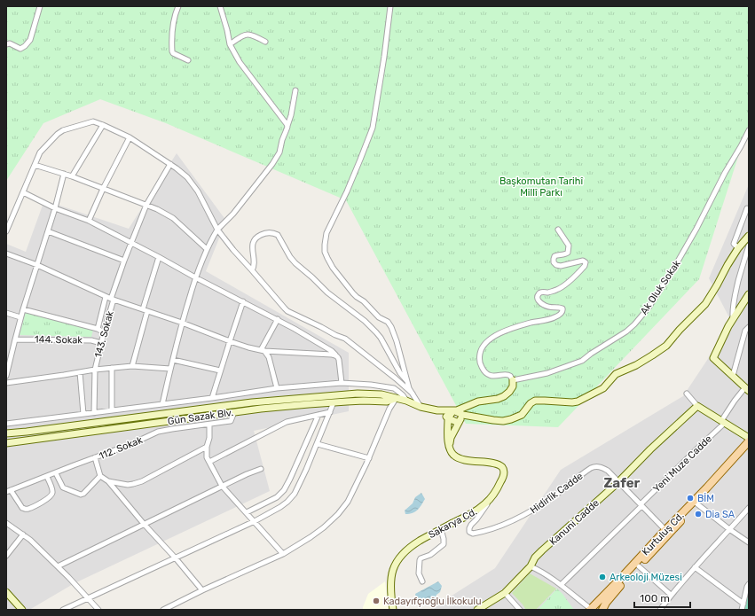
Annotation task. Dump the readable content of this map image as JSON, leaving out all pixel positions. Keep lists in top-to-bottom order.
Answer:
{
  "streets": {
    "main road": [
      "Gün Sazak Blv.",
      "Kanuni Cadde",
      "Sakarya Cd.",
      "Kurtuluş Cd."
    ],
    "street": [
      "Ak Oluk Sokak",
      "143. Sokak",
      "144. Sokak",
      "112. Sokak",
      "Yeni Muze Cadde",
      "Hidirlik Cadde"
    ]
  },
  "crossings": [
    ["143. Sokak", "144. Sokak"],
    ["Gün Sazak Blv.", "112. Sokak"],
    ["Yeni Muze Cadde", "Hidirlik Cadde"],
    ["Hidirlik Cadde", "Kanuni Cadde"],
    ["Hidirlik Cadde", "Sakarya Cd."],
    ["Hidirlik Cadde", "Kurtuluş Cd."]
  ],
  "districts": ["Zafer"],
  "parks": ["Başkomutan Tarihî Millî Parkı"],
  "places": [
    "BİM",
    "Dia SA",
    "Arkeoloji Müzesi",
    "Kadayıfçıoğlu İlkokulu"
  ],
  "scale_bar": "100 m"
}
